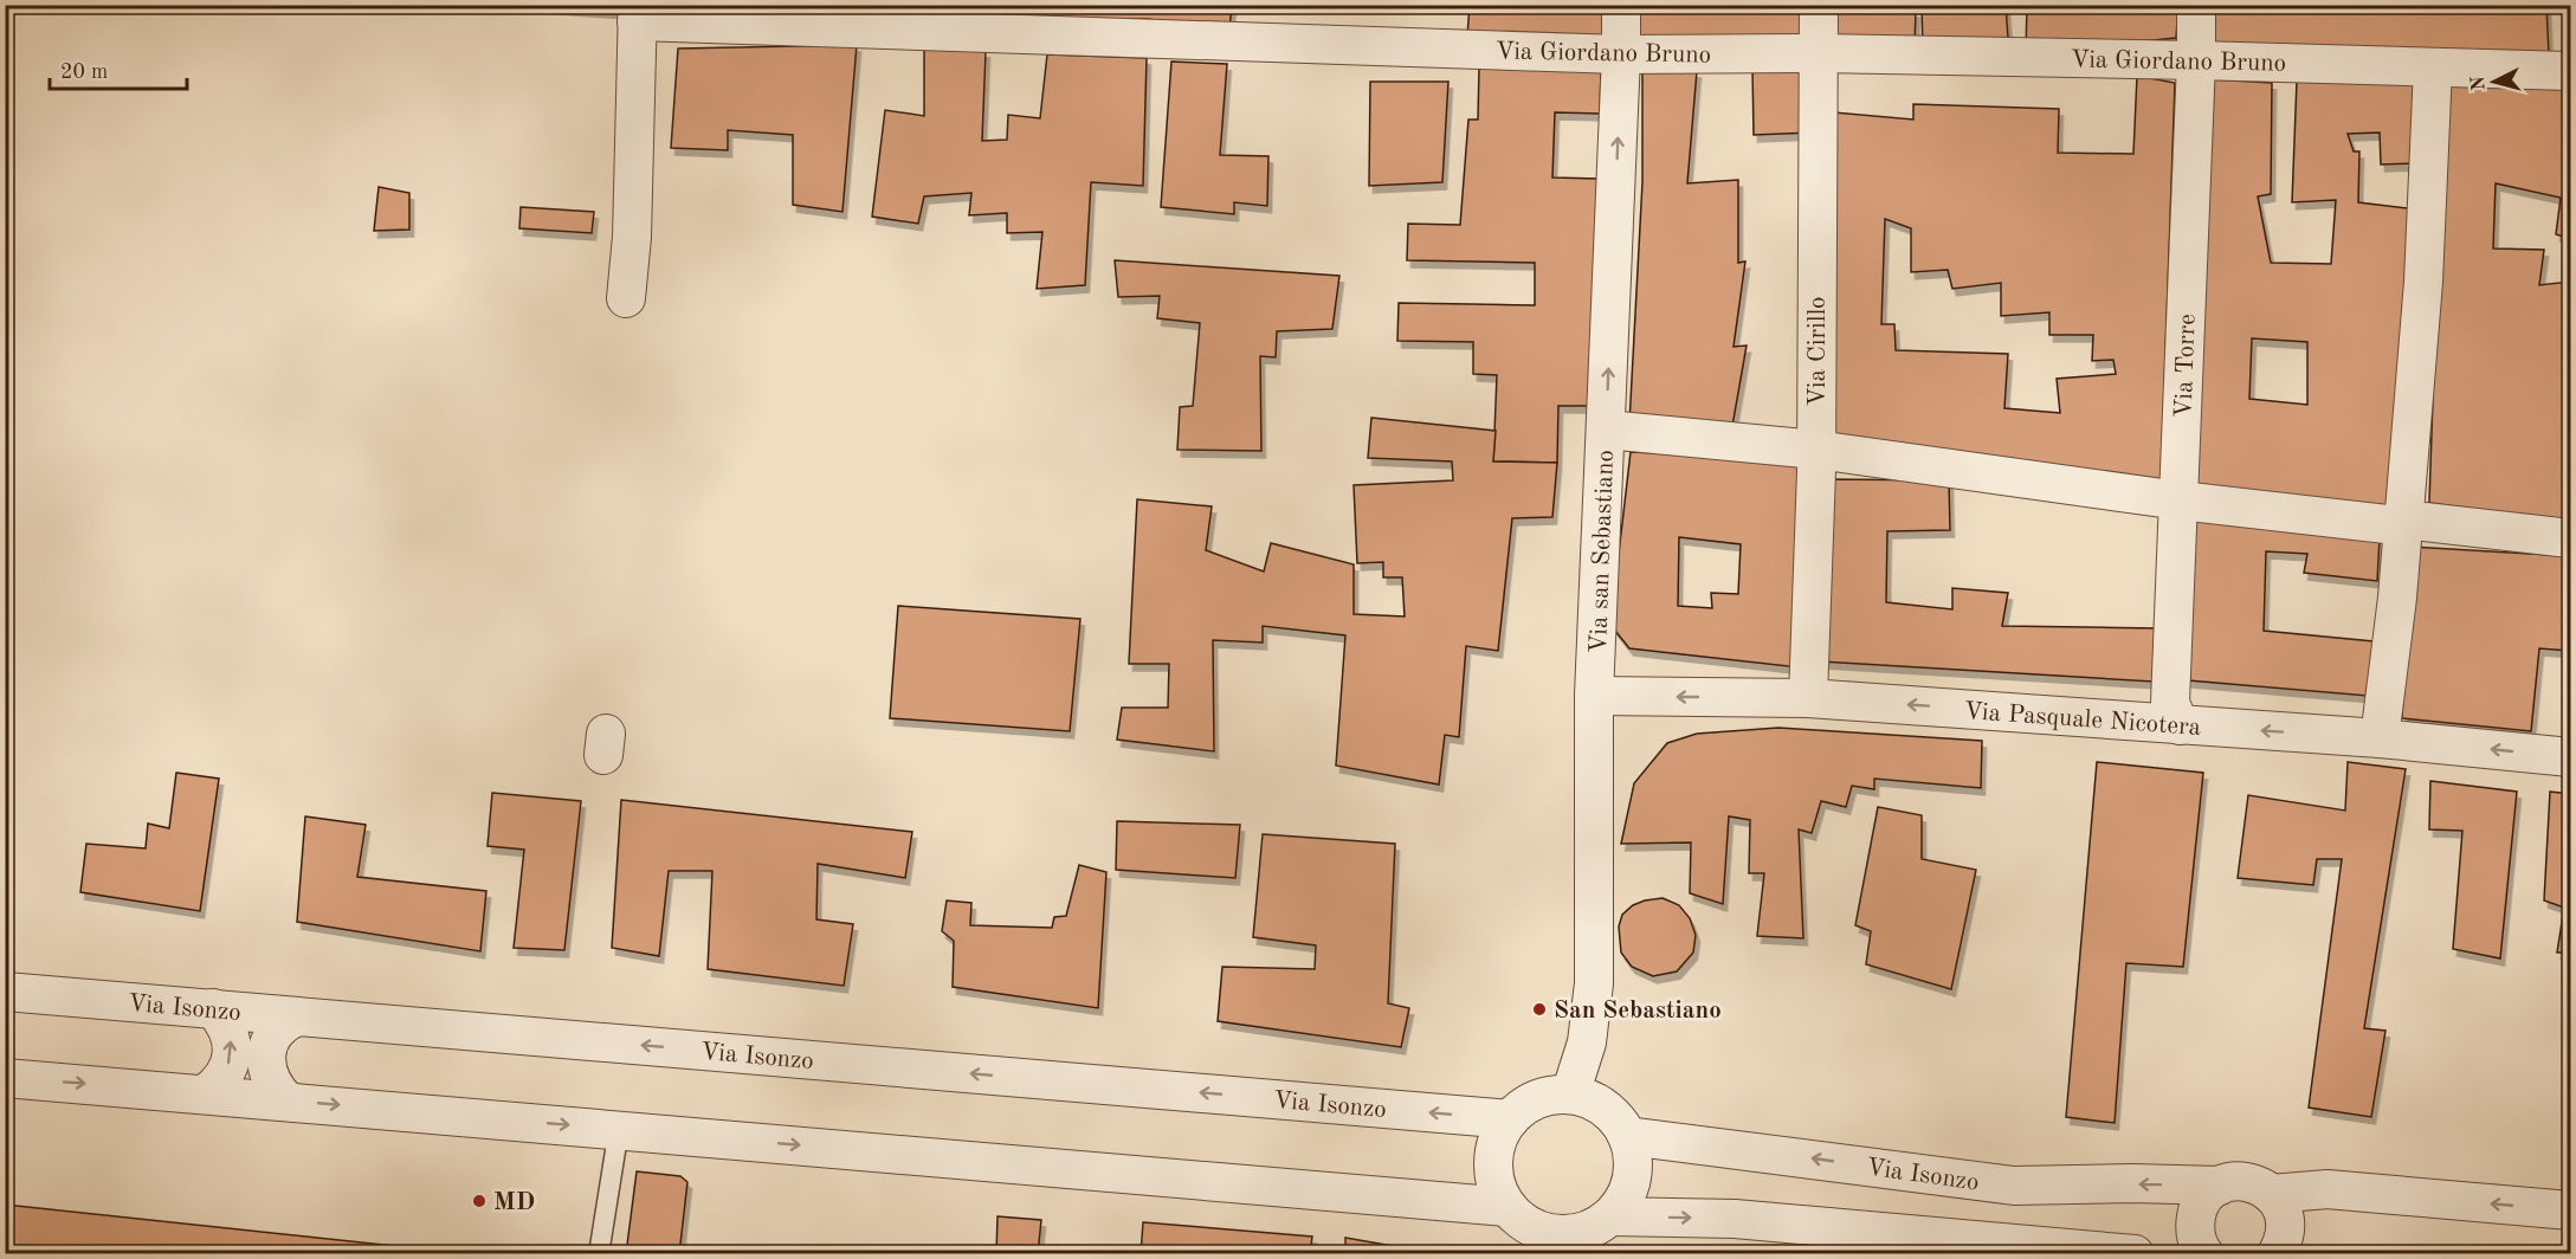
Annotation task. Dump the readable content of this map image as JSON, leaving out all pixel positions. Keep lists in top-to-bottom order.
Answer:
{
  "streets": {
    "street": [
      "Via Giordano Bruno",
      "Via Cirillo",
      "Via Torre",
      "Via san Sebastiano",
      "Via Pasquale Nicotera",
      "Via Isonzo"
    ]
  },
  "crossings": [
    ["Via Giordano Bruno", "Via Cirillo"],
    ["Via Giordano Bruno", "Via Torre"],
    ["Via Giordano Bruno", "Via san Sebastiano"],
    ["Via Cirillo", "Via Pasquale Nicotera"],
    ["Via Torre", "Via Pasquale Nicotera"],
    ["Via san Sebastiano", "Via Pasquale Nicotera"],
    ["Via san Sebastiano", "Via Isonzo"]
  ],
  "places": ["San Sebastiano", "MD"],
  "scale_bar": "20 m",
  "north": "left"
}
